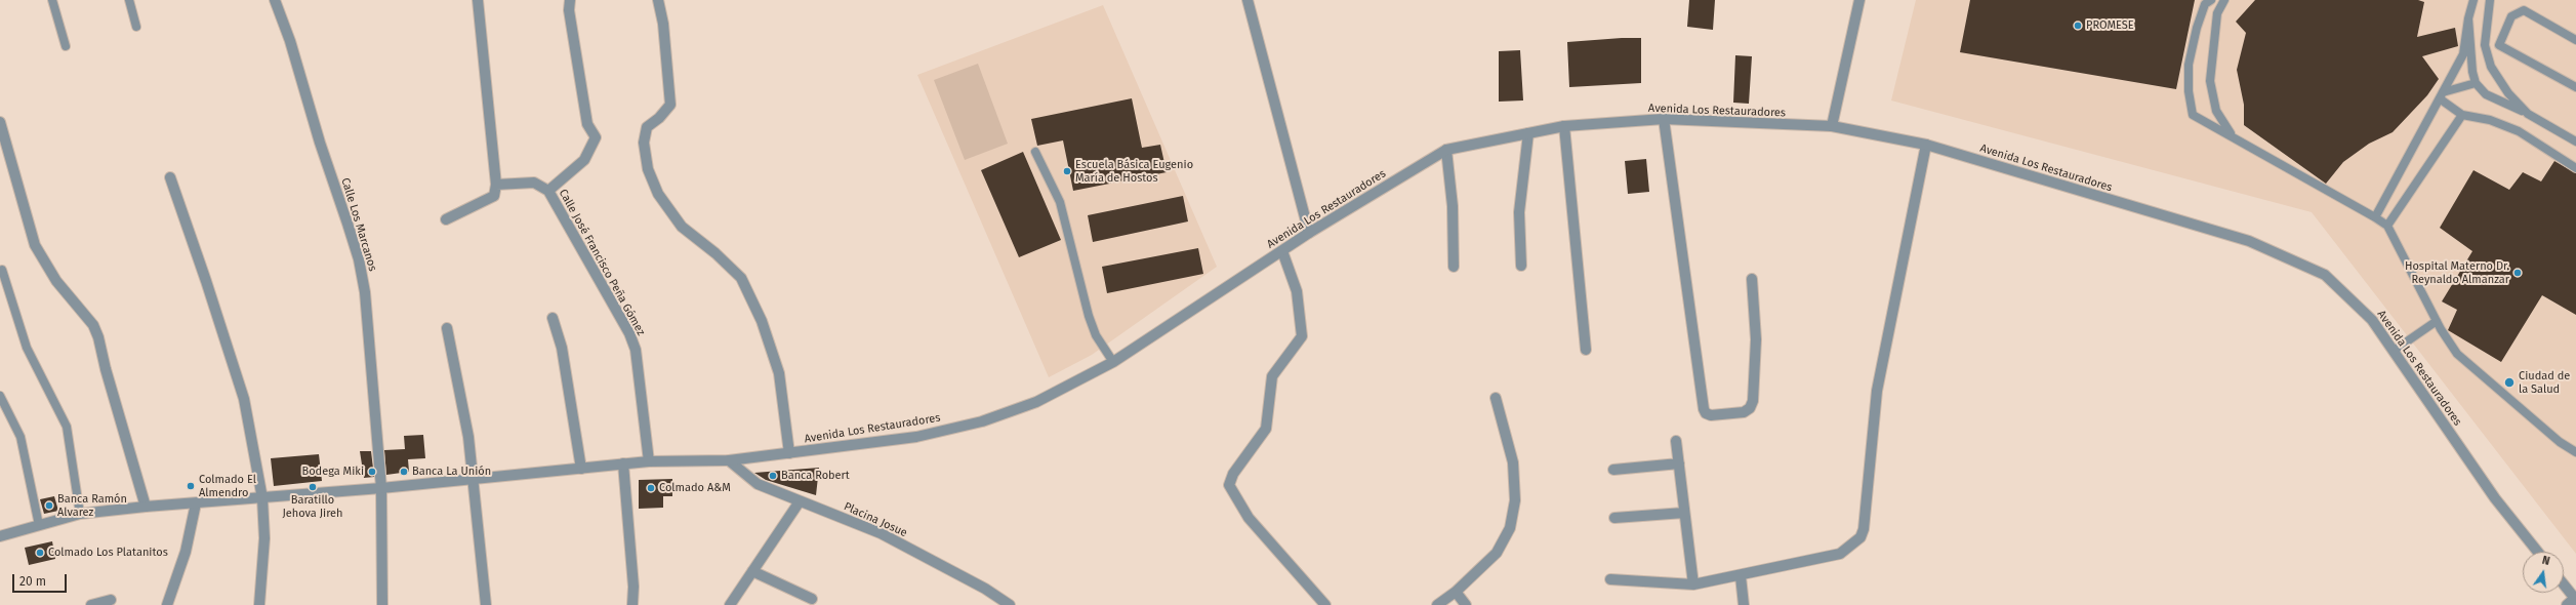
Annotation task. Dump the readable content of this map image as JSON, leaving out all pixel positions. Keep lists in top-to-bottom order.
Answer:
{
  "streets": {
    "street": [
      "Avenida Los Restauradores",
      "Calle Los Marcanos",
      "Calle José Francisco Peña Gómez",
      "Placina Josue"
    ]
  },
  "crossings": [
    ["Avenida Los Restauradores", "Calle Los Marcanos"],
    ["Avenida Los Restauradores", "Calle José Francisco Peña Gómez"],
    ["Avenida Los Restauradores", "Placina Josue"]
  ],
  "places": [
    "PROMESE",
    "Escuela Básica Eugenio María de Hostos",
    "Hospital Materno Dr. Reynaldo Almanzar",
    "Ciudad de la Salud",
    "Bodega Miki",
    "Banca La Unión",
    "Banca Robert",
    "Colmado El Almendro",
    "Baratillo Jehova Jireh",
    "Colmado A&M",
    "Banca Ramón Alvarez",
    "Colmado Los Platanitos"
  ],
  "scale_bar": "20 m",
  "north": "top"
}
